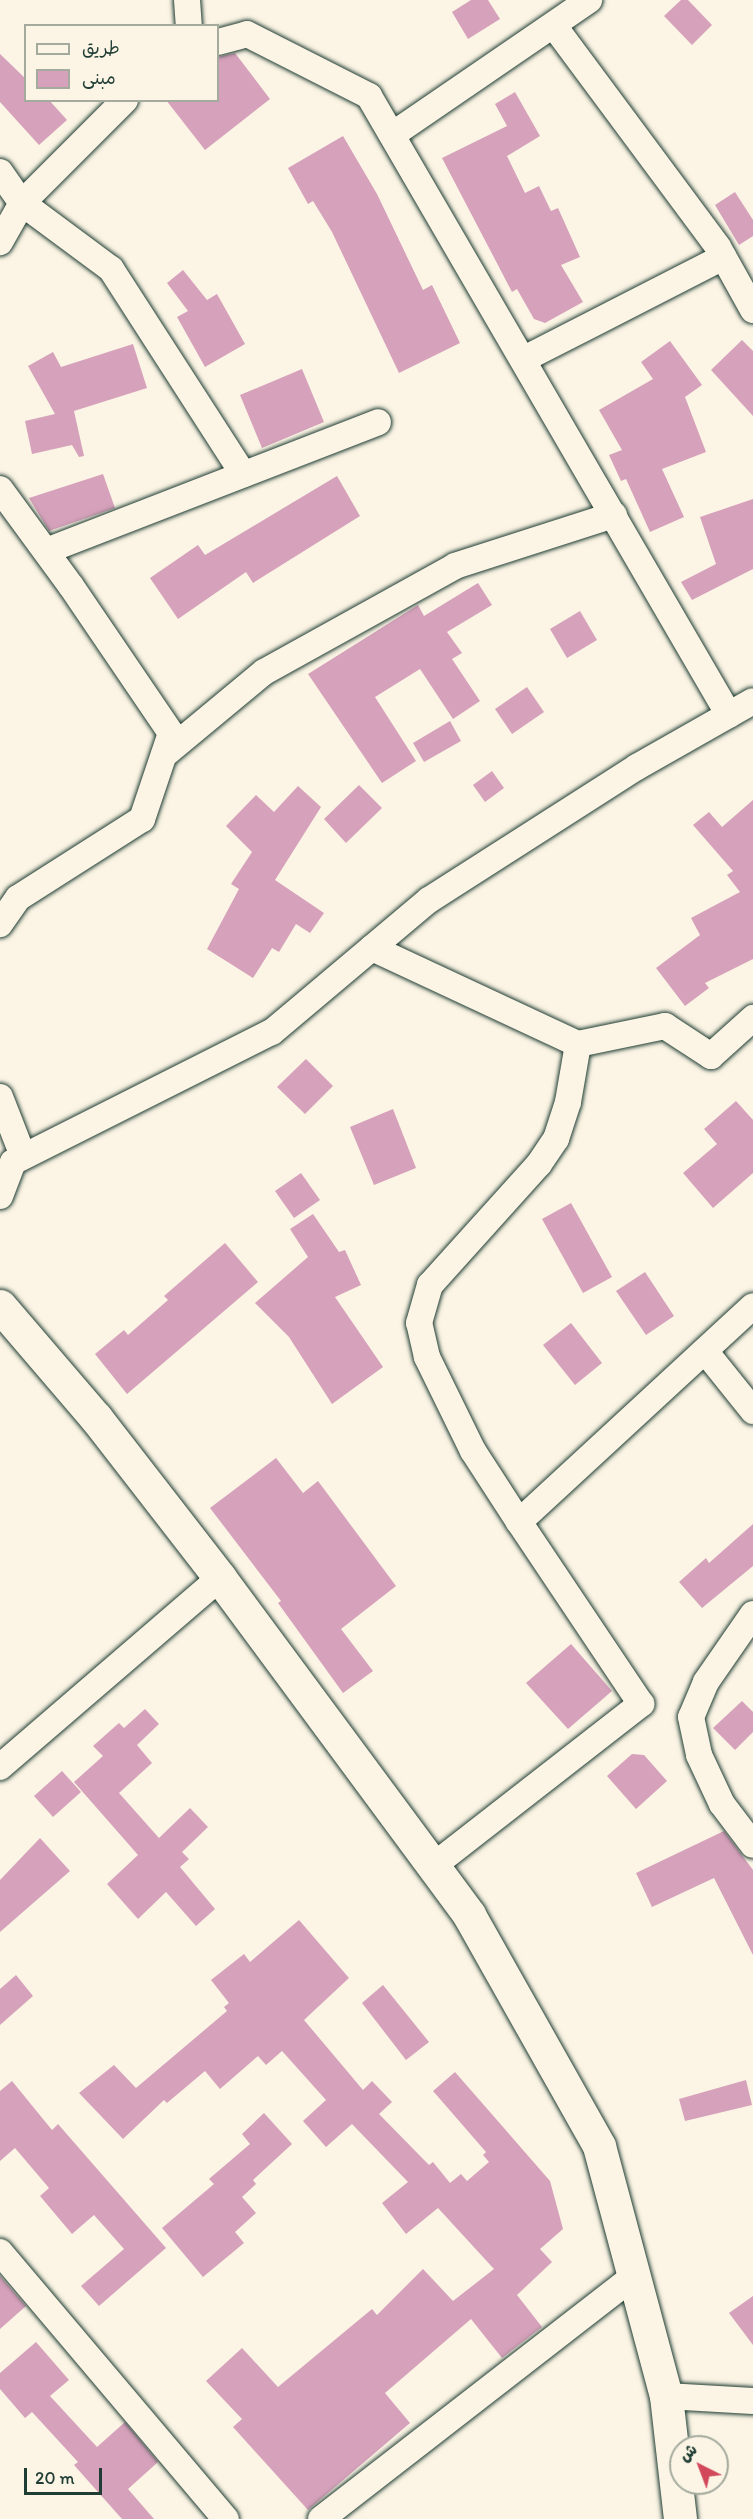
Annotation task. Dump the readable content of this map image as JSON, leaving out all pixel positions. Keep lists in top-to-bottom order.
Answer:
{
  "legend": ["طريق", "مبنى"],
  "scale_bar": "20 m",
  "north": "top left"
}
